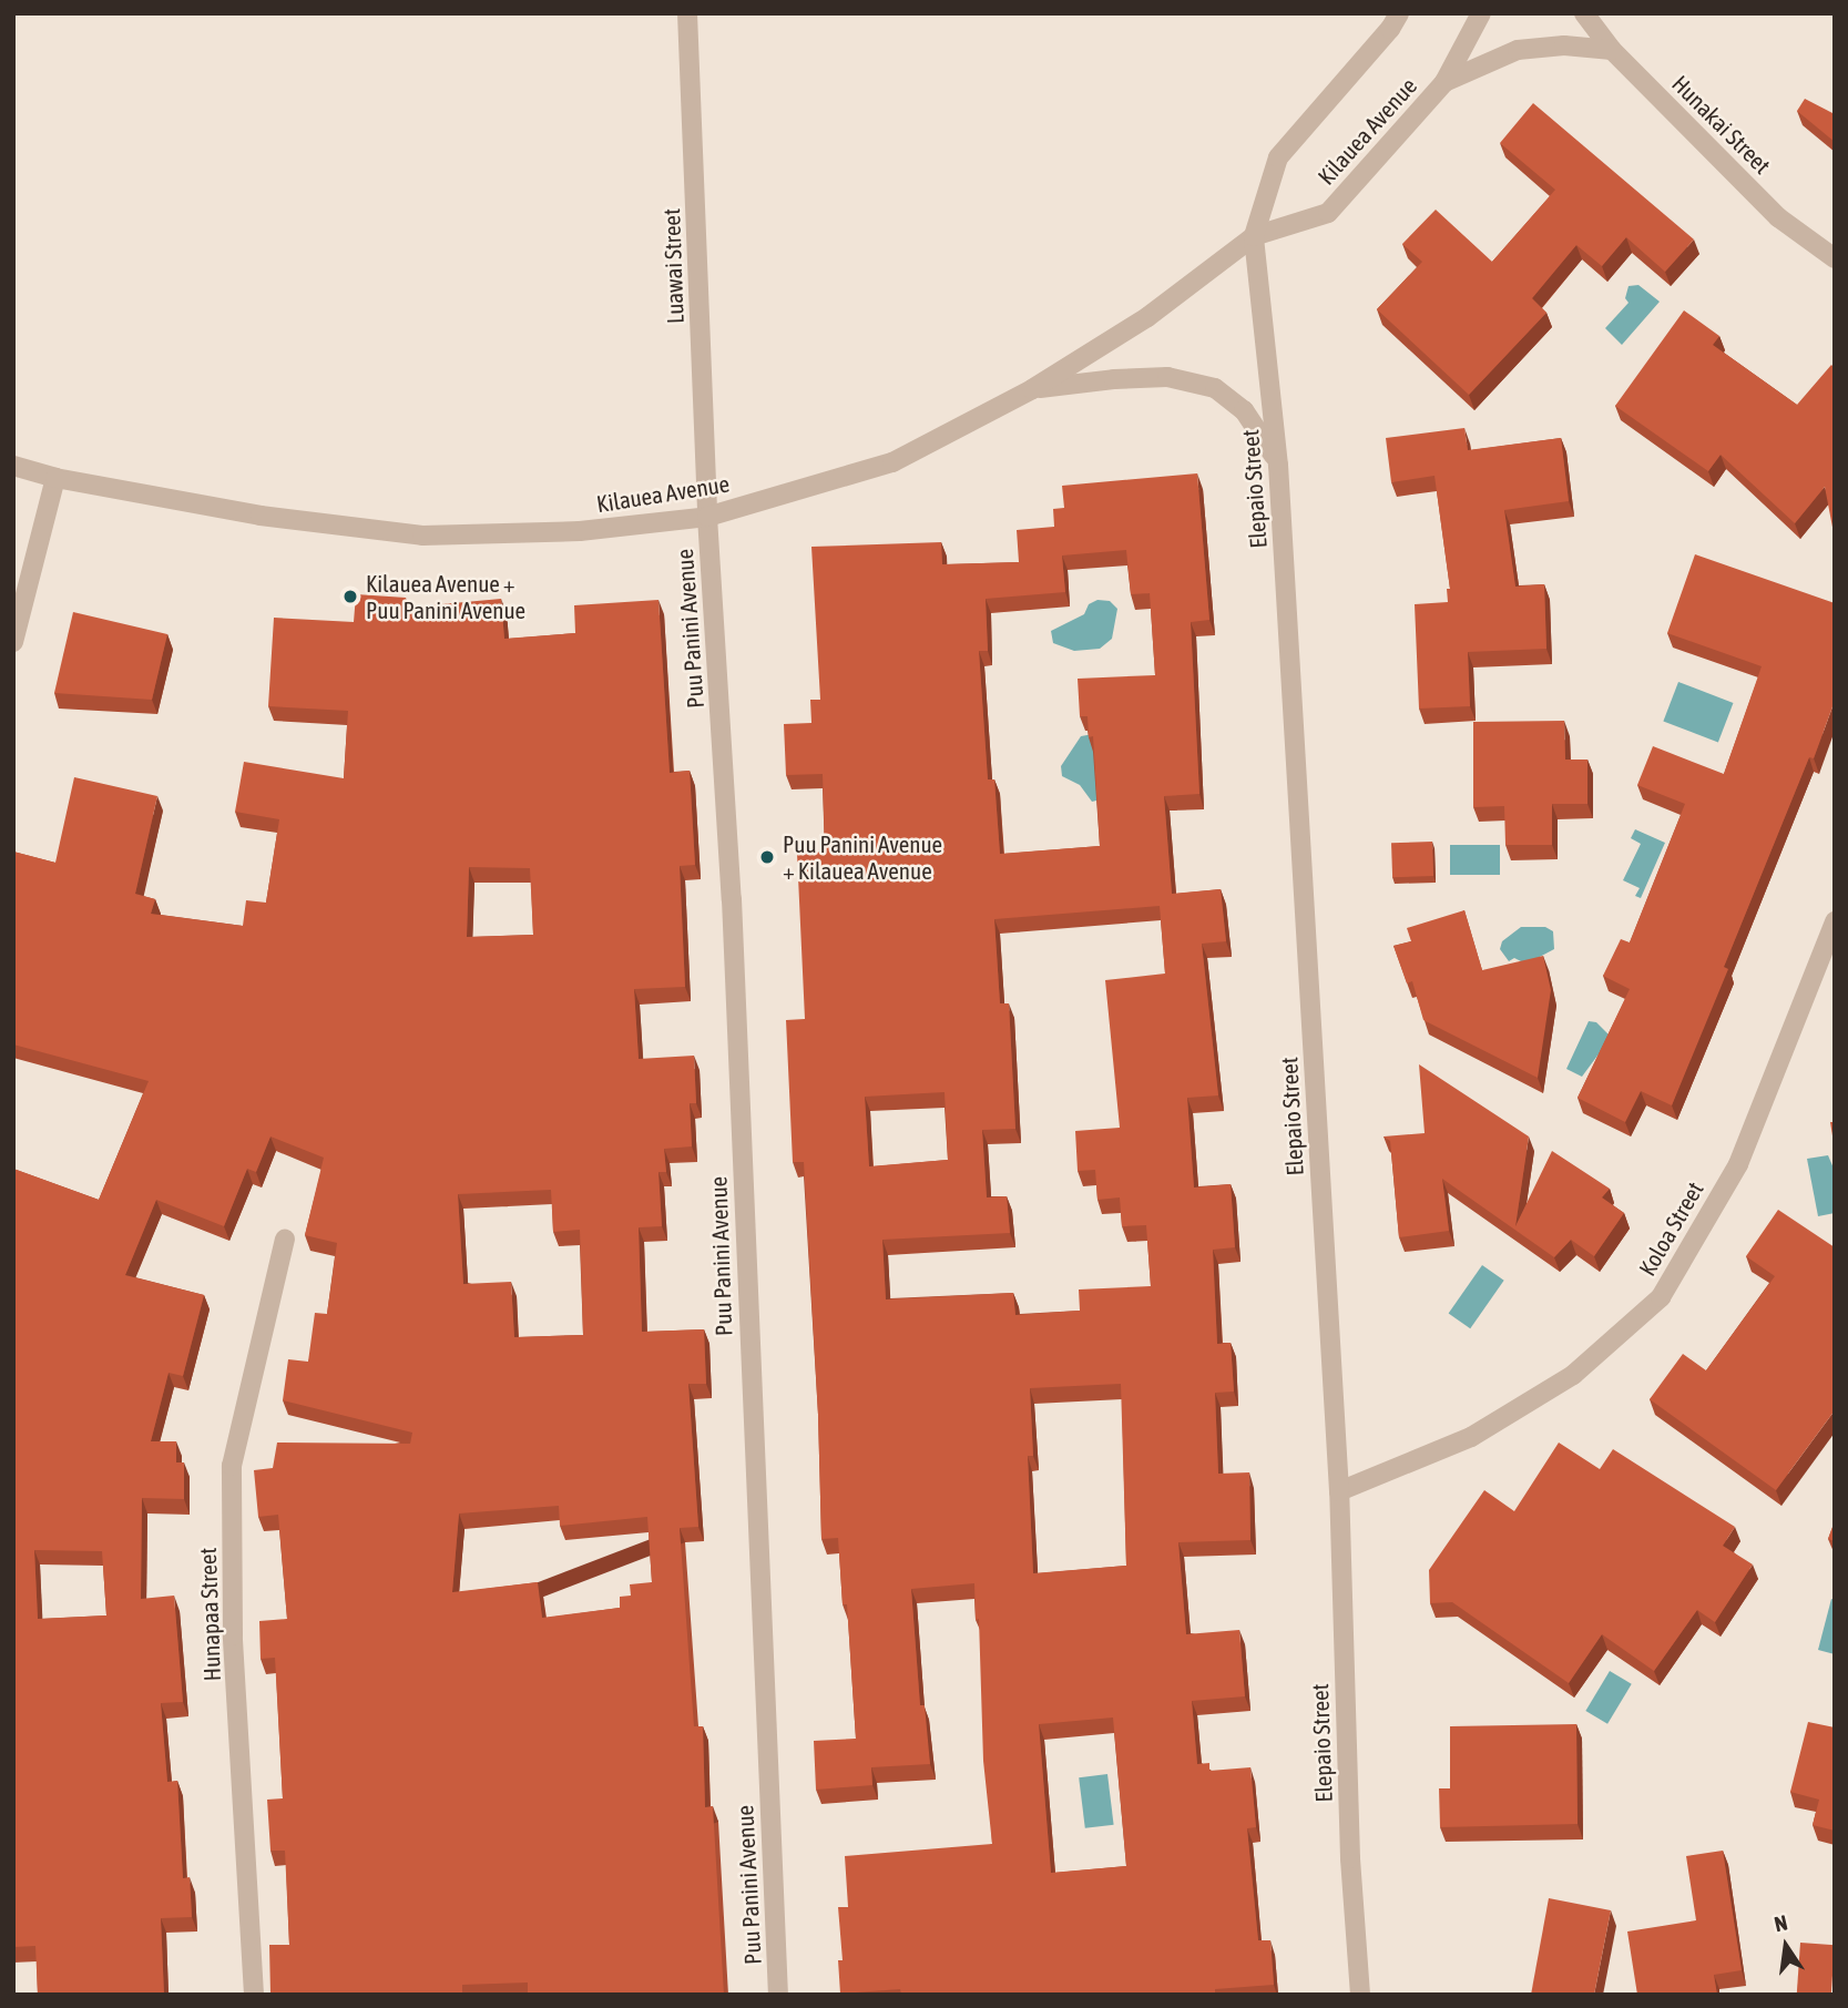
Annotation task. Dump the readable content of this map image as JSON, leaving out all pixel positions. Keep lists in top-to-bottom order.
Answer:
{
  "streets": {
    "street": [
      "Hunakai Street",
      "Kilauea Avenue",
      "Luawai Street",
      "Elepaio Street",
      "Puu Panini Avenue",
      "Koloa Street",
      "Hunapaa Street"
    ]
  },
  "crossings": [
    ["Kilauea Avenue", "Luawai Street"],
    ["Kilauea Avenue", "Elepaio Street"],
    ["Kilauea Avenue", "Puu Panini Avenue"],
    ["Luawai Street", "Puu Panini Avenue"],
    ["Elepaio Street", "Koloa Street"]
  ],
  "places": ["Kilauea Avenue + Puu Panini Avenue", "Puu Panini Avenue + Kilauea Avenue"],
  "north": "top"
}
